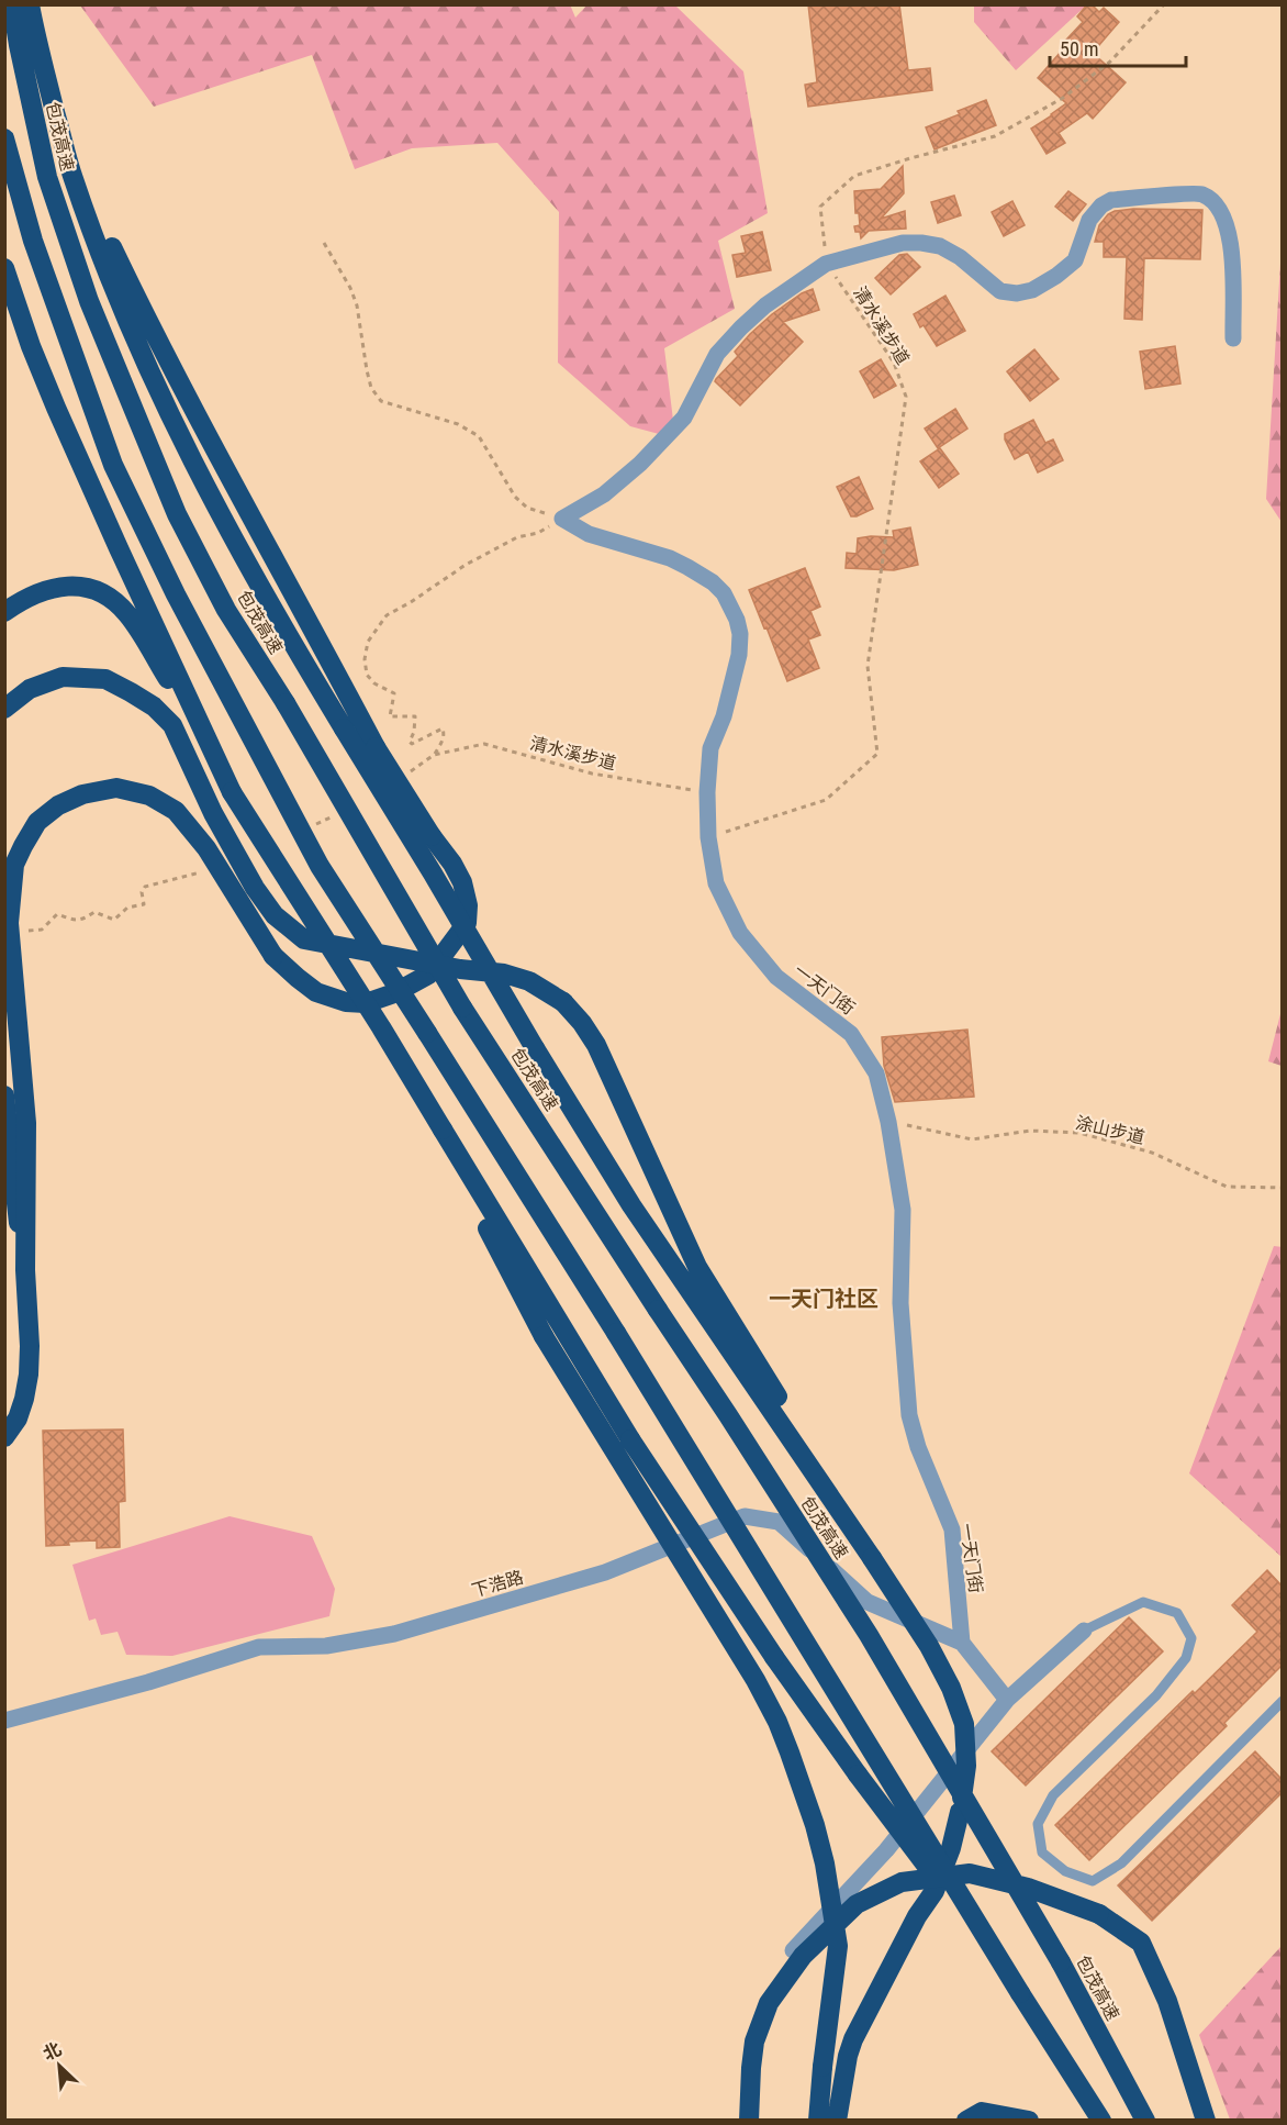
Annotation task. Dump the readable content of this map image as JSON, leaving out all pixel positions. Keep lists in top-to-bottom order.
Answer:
{
  "streets": {
    "highway": ["包茂高速"],
    "street": ["一天门街", "下浩路"],
    "path": ["清水溪步道", "涂山步道"]
  },
  "crossings": [
    ["清水溪步道", "一天门街"],
    ["一天门街", "涂山步道"],
    ["一天门街", "下浩路"]
  ],
  "districts": ["一天门社区"],
  "scale_bar": "50 m",
  "north": "top left"
}
